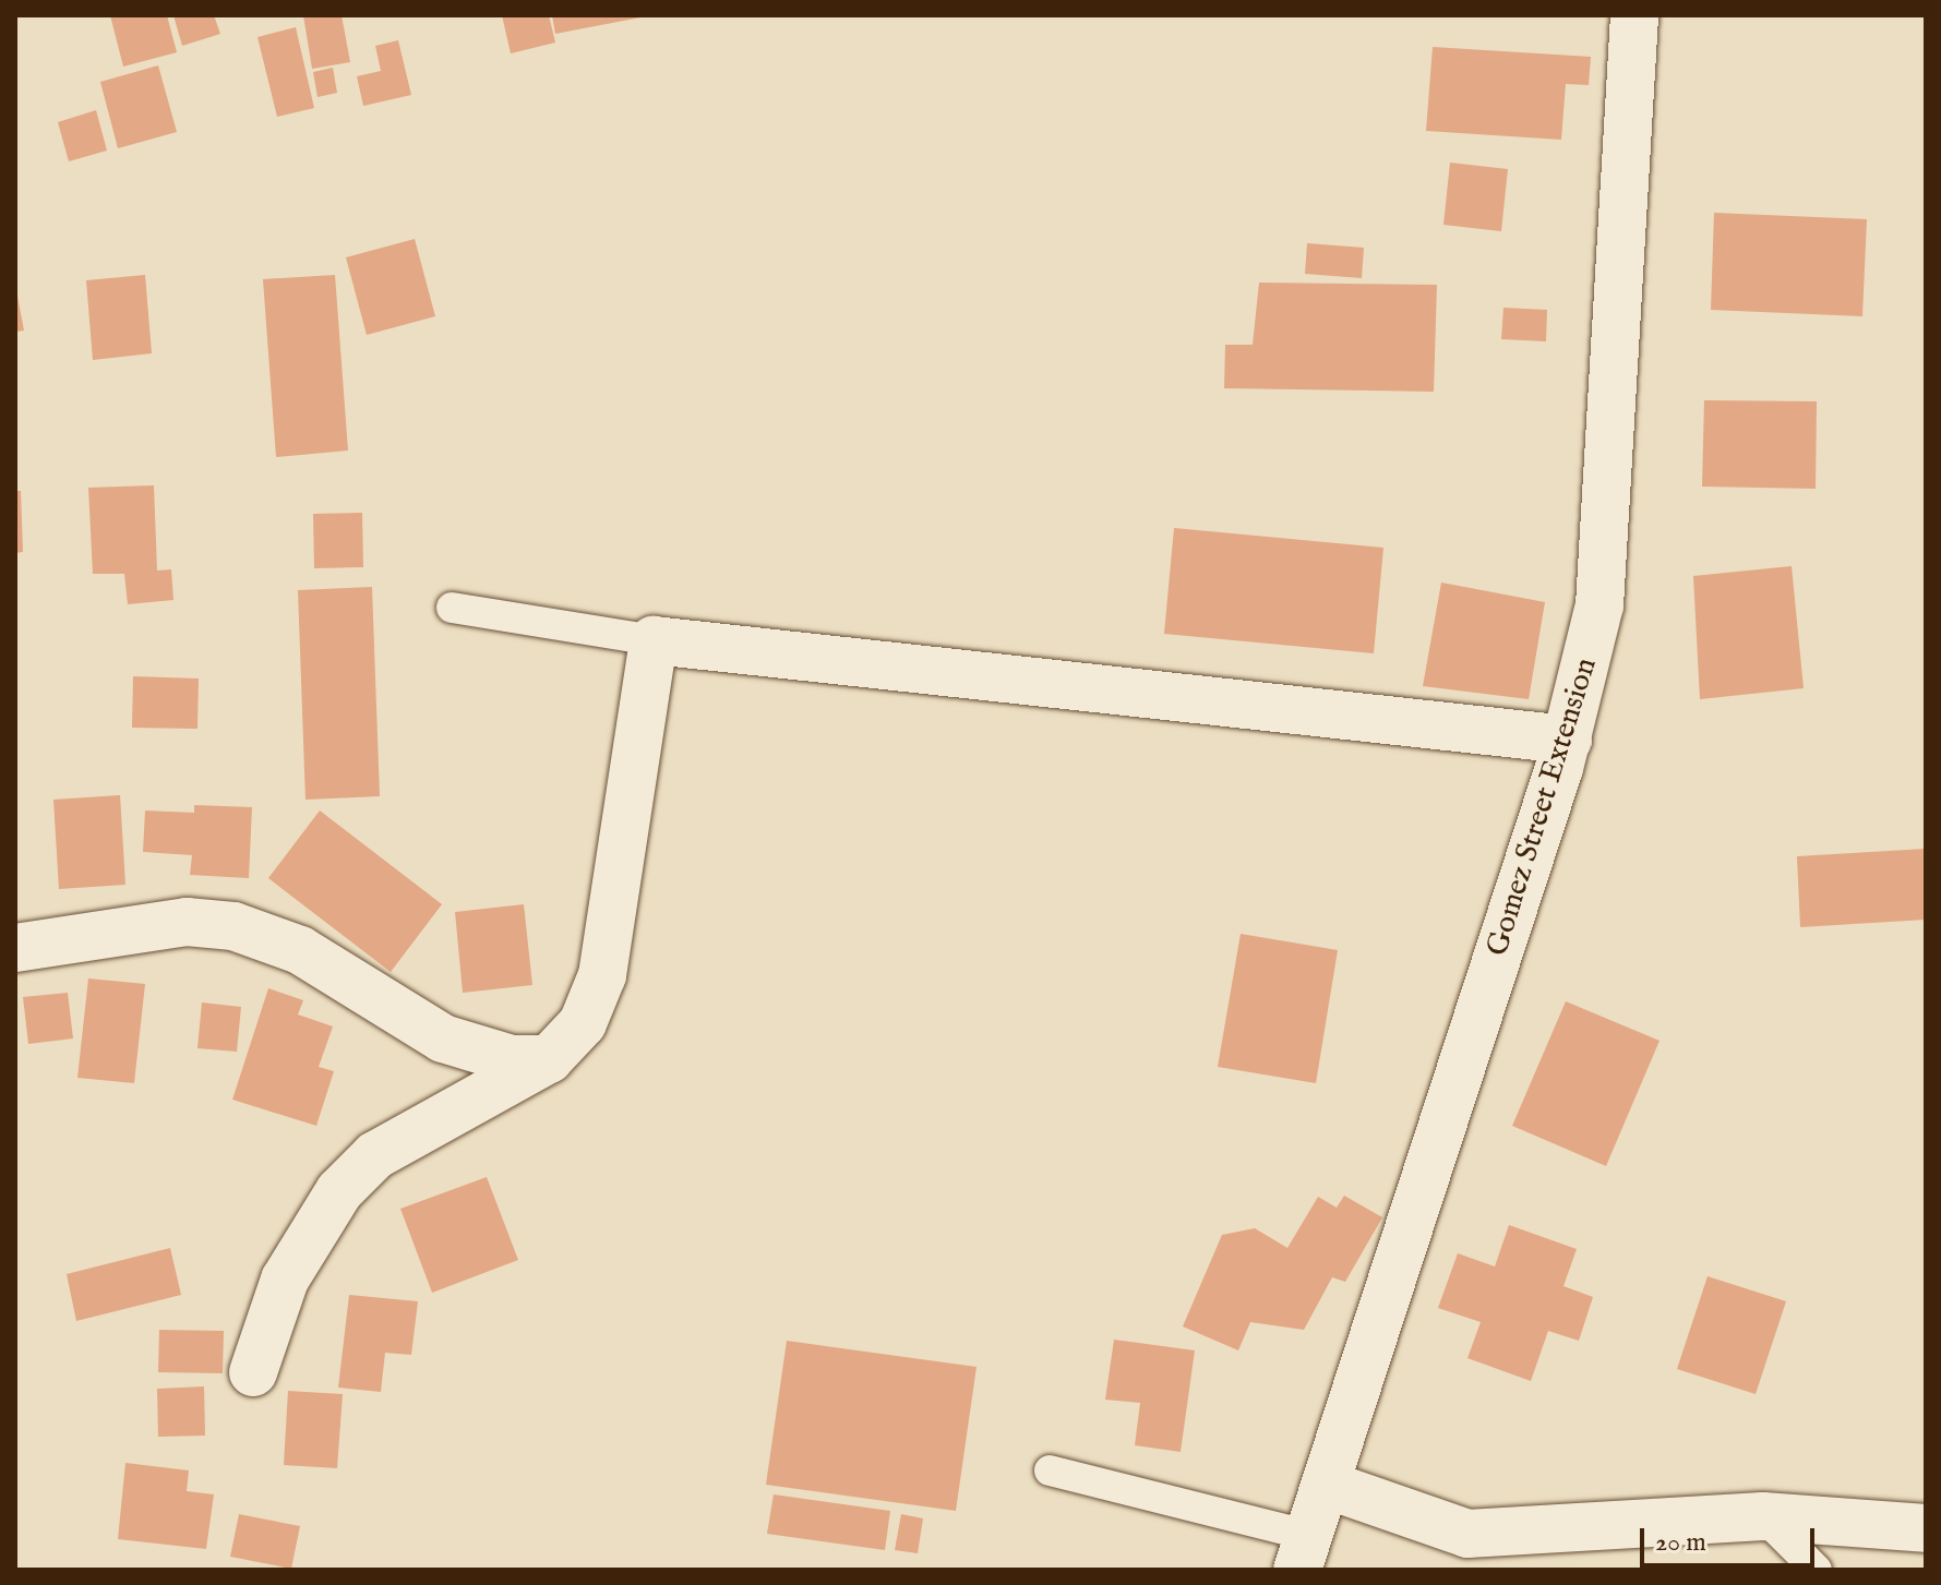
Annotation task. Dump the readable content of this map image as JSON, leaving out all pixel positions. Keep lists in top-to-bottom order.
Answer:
{
  "streets": {
    "street": ["Gomez Street Extension"]
  },
  "scale_bar": "20 m"
}
